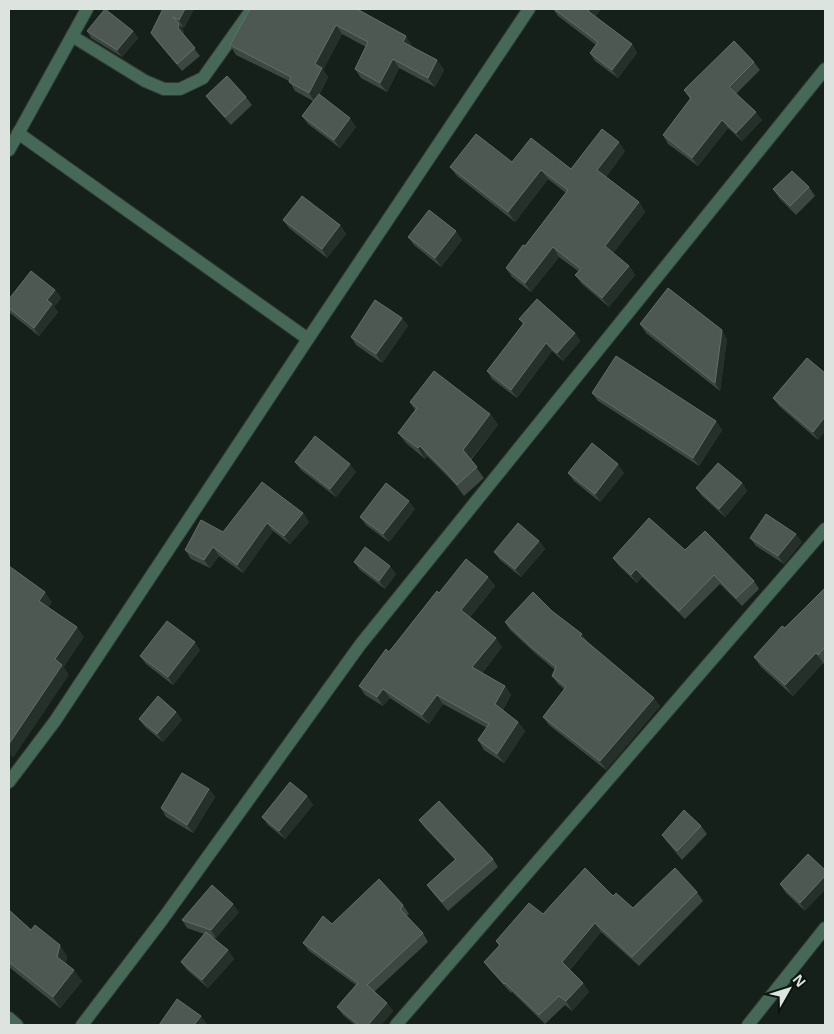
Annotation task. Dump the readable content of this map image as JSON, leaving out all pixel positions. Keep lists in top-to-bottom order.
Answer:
{
  "north": "top right"
}
